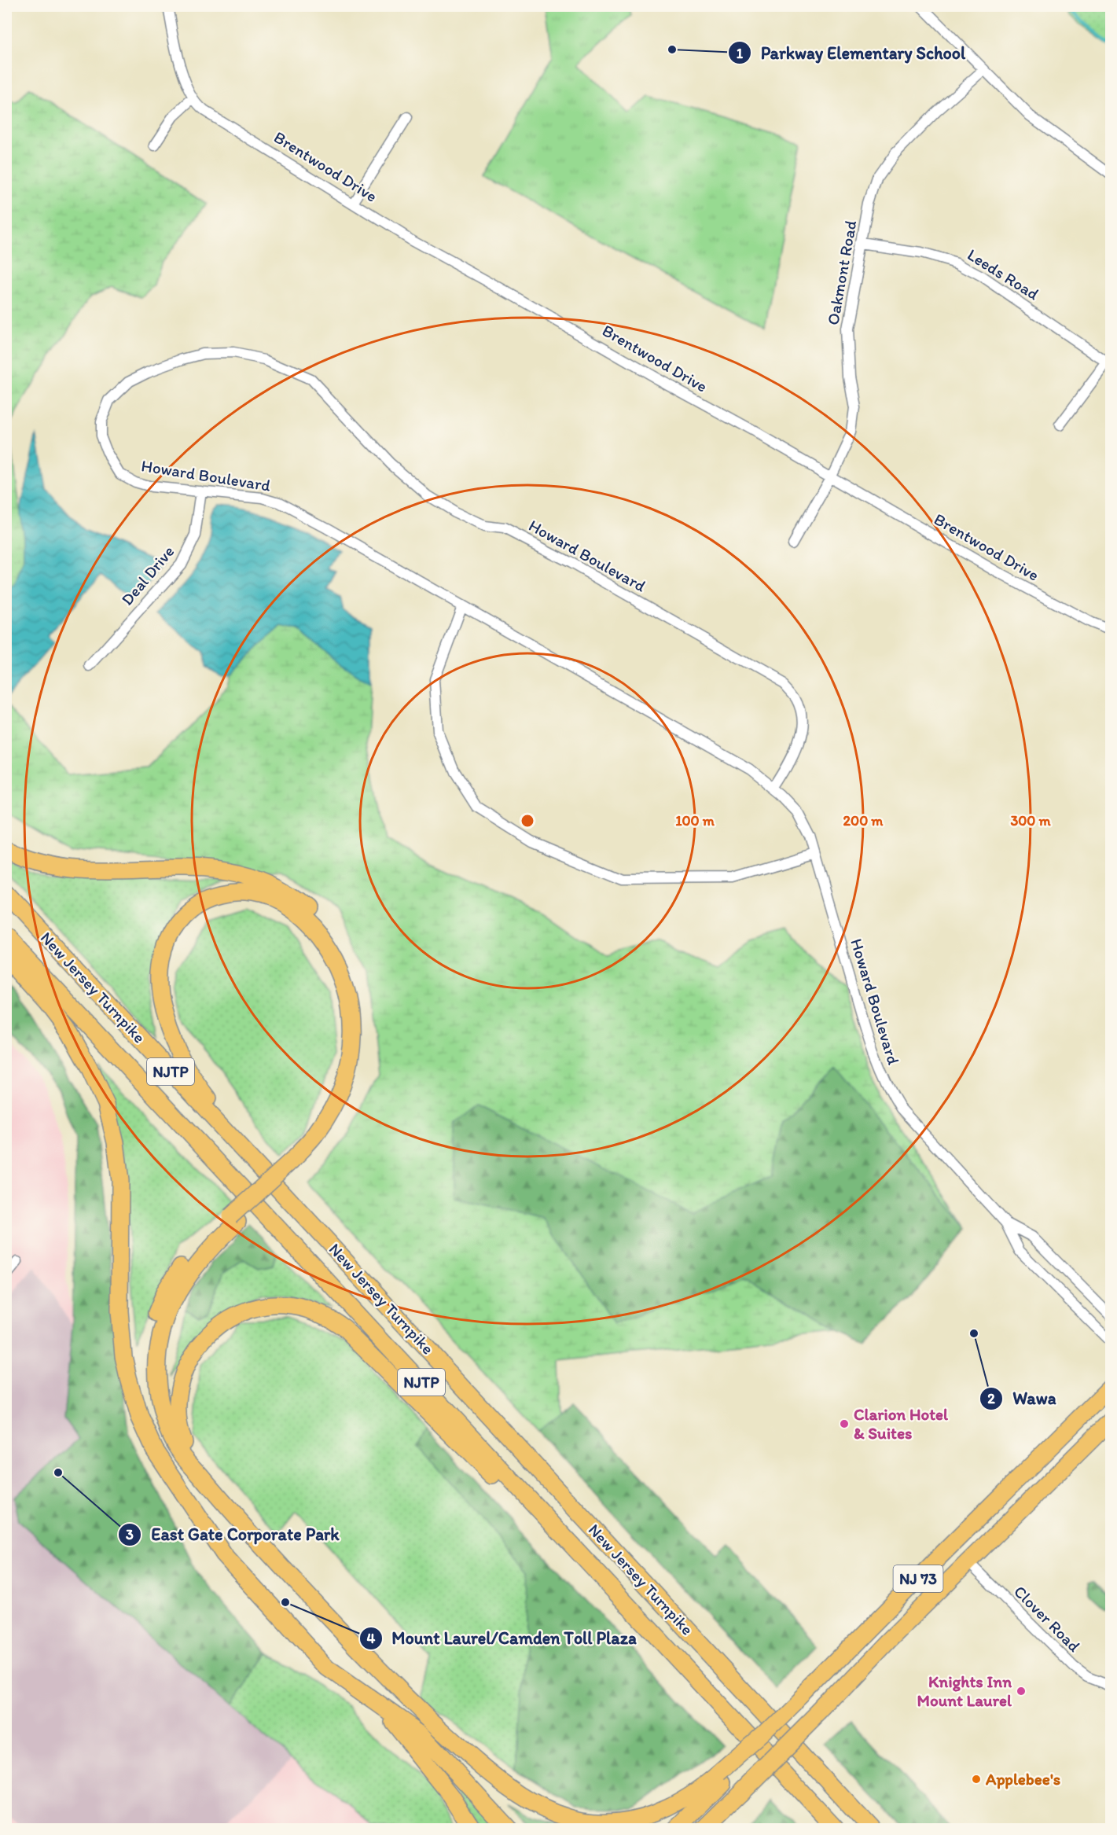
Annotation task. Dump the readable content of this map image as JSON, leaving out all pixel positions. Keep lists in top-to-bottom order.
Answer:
{
  "streets": {
    "highway": ["New Jersey Turnpike", "NJTP", "NJ 73"],
    "street": [
      "Brentwood Drive",
      "Oakmont Road",
      "Leeds Road",
      "Howard Boulevard",
      "Deal Drive",
      "Clover Road"
    ]
  },
  "crossings": [
    ["Brentwood Drive", "Oakmont Road"],
    ["Oakmont Road", "Leeds Road"],
    ["Howard Boulevard", "Deal Drive"],
    ["NJ 73", "Clover Road"]
  ],
  "places": [
    "Parkway Elementary School",
    "Wawa",
    "Clarion Hotel & Suites",
    "East Gate Corporate Park",
    "Mount Laurel/Camden Toll Plaza",
    "Knights Inn Mount Laurel",
    "Applebee's"
  ],
  "rings": ["100 m", "200 m", "300 m"]
}
